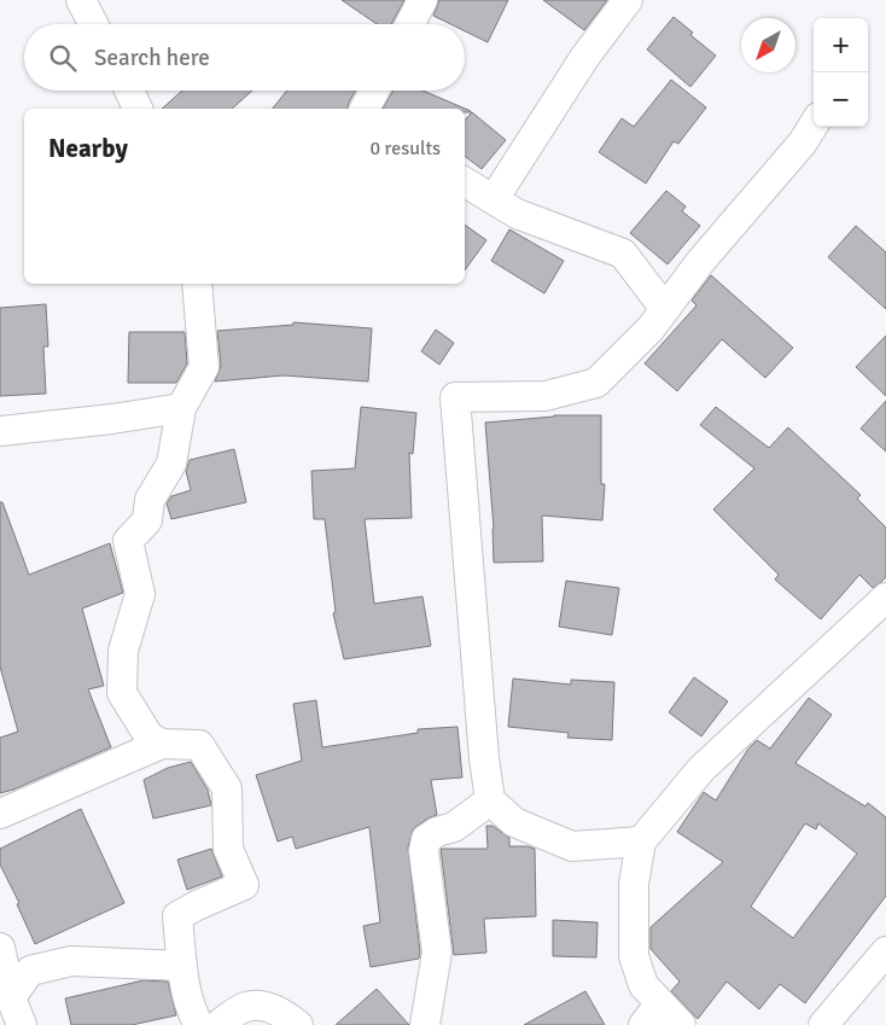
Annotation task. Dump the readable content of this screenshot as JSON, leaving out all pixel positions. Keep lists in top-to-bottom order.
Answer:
{
  "north": "bottom left",
  "page": {
    "map_buttons": ["+", "−"],
    "search": "Search here",
    "heading": ["Nearby", "0 results"]
  }
}
